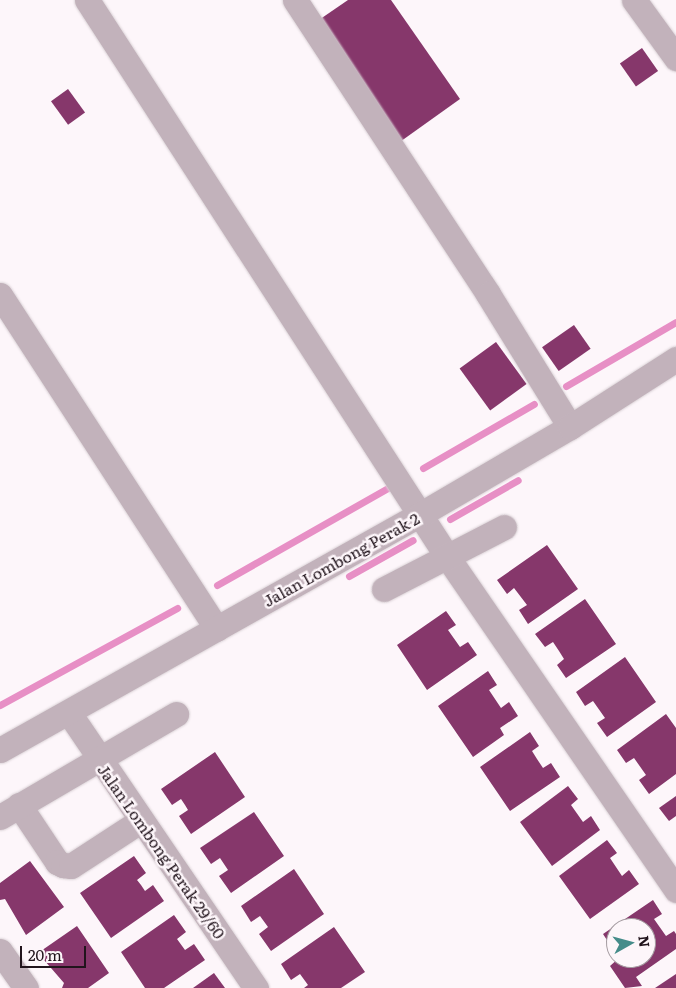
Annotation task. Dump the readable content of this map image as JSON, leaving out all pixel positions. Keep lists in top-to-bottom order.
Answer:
{
  "streets": {
    "street": ["Jalan Lombong Perak 2", "Jalan Lombong Perak 29/60"]
  },
  "crossings": [
    ["Jalan Lombong Perak 2", "Jalan Lombong Perak 29/60"]
  ],
  "scale_bar": "20 m",
  "north": "right"
}
